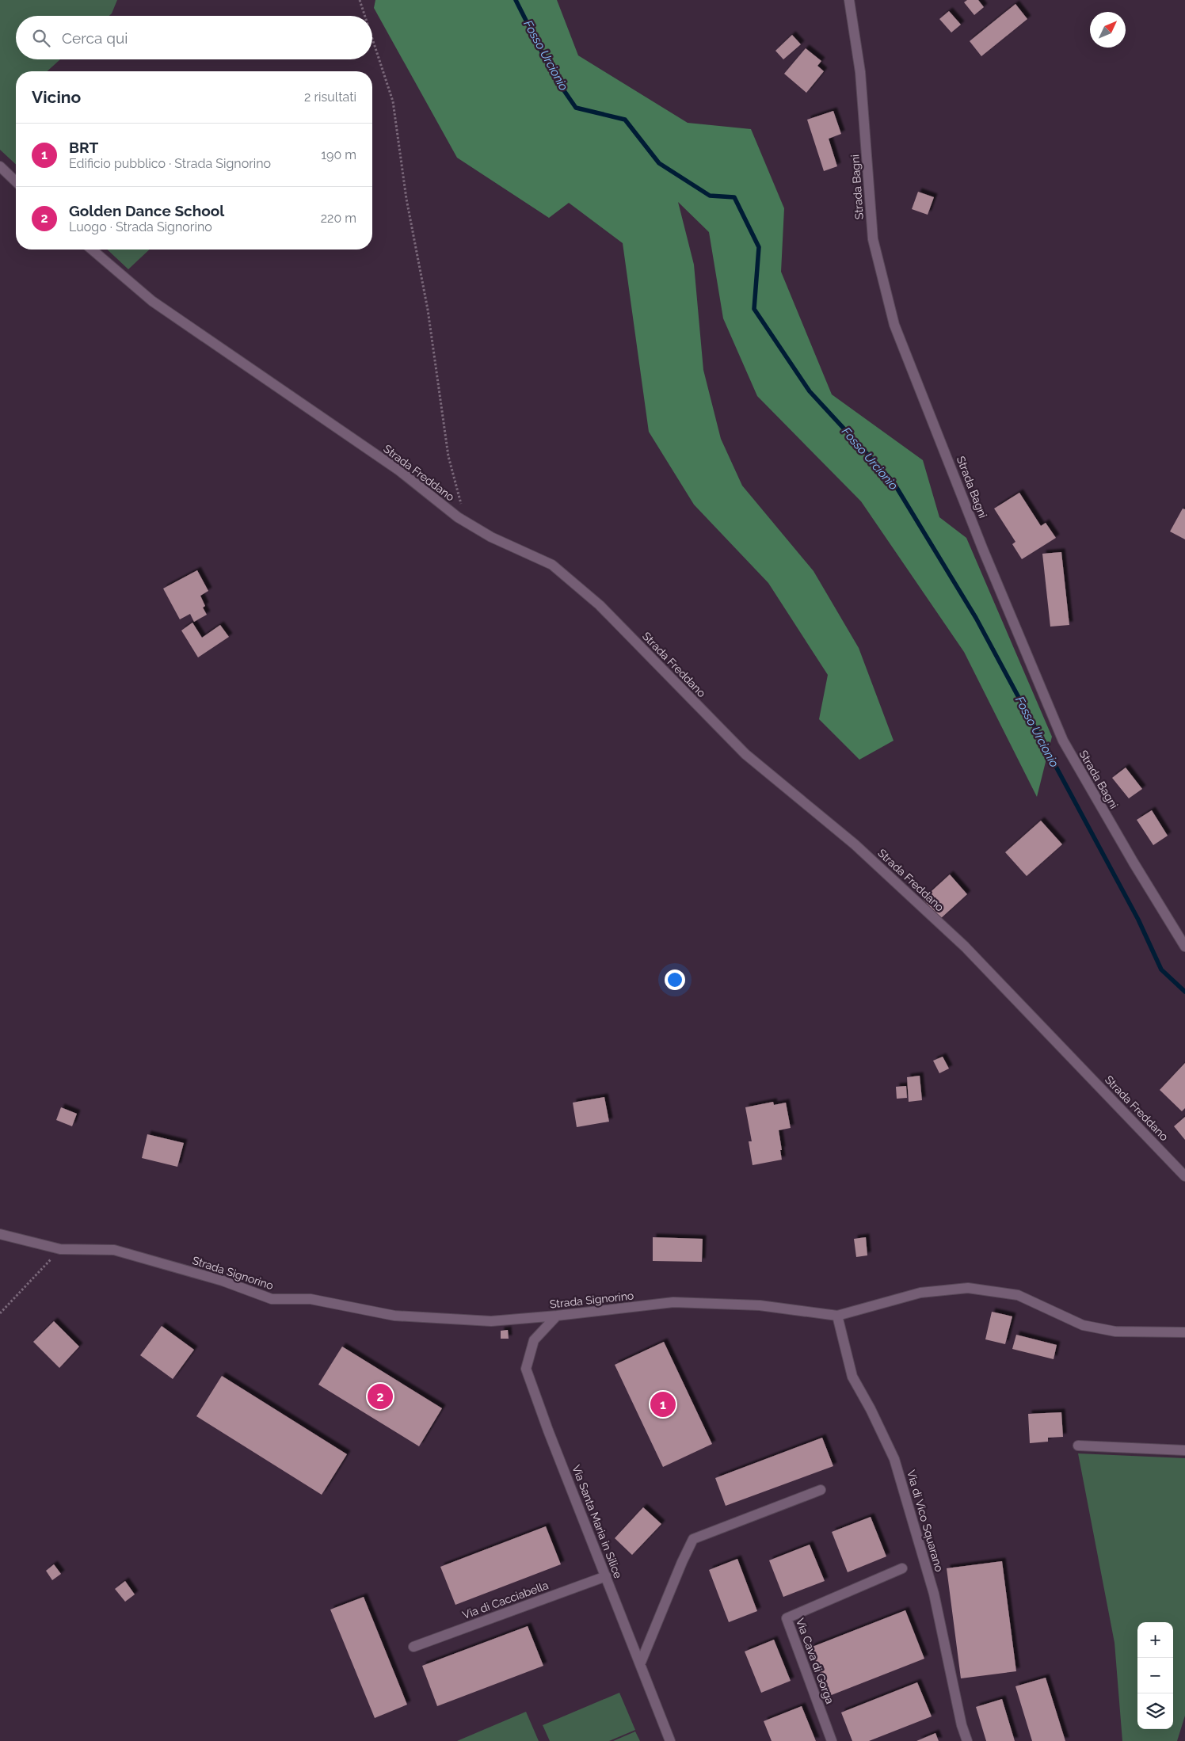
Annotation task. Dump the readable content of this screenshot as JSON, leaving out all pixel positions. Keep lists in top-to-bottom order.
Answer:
{
  "streets": {
    "street": [
      "Strada Bagni",
      "Strada Freddano",
      "Strada Signorino",
      "Via di Vico Squarano",
      "Via Santa Maria in Silice",
      "Via di Cacciabella",
      "Via Cava di Gorga"
    ]
  },
  "crossings": [
    ["Strada Signorino", "Via di Vico Squarano"],
    ["Strada Signorino", "Via Santa Maria in Silice"],
    ["Via Santa Maria in Silice", "Via di Cacciabella"]
  ],
  "water": ["Fosso Urcionio"],
  "north": "top right",
  "page": {
    "search": "Cerca qui",
    "heading": ["Vicino", "2 risultati"],
    "list": [
      {
        "mark": "1",
        "name": "BRT",
        "note": "Edificio pubblico · Strada Signorino",
        "value": "190 m"
      },
      {
        "mark": "2",
        "name": "Golden Dance School",
        "note": "Luogo · Strada Signorino",
        "value": "220 m"
      }
    ],
    "pins": ["2", "1"],
    "map_buttons": ["+", "−"]
  }
}
